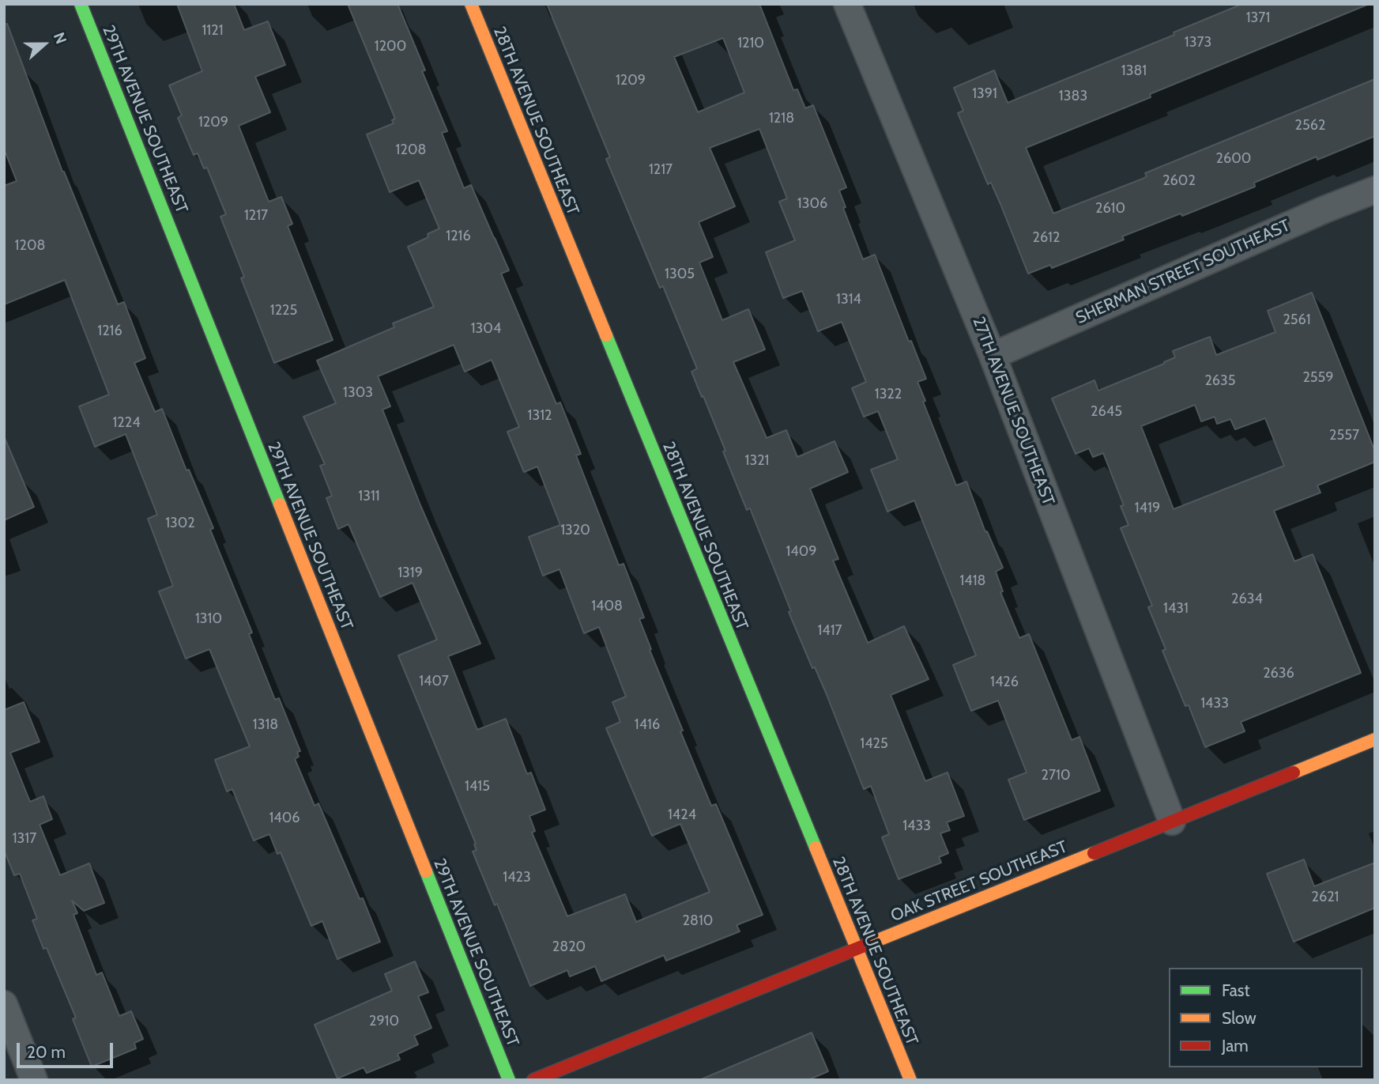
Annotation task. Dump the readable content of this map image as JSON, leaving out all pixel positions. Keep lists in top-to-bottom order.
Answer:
{
  "streets": {
    "street": [
      "29TH AVENUE SOUTHEAST",
      "28TH AVENUE SOUTHEAST",
      "SHERMAN STREET SOUTHEAST",
      "27TH AVENUE SOUTHEAST",
      "OAK STREET SOUTHEAST"
    ]
  },
  "crossings": [
    ["28TH AVENUE SOUTHEAST", "OAK STREET SOUTHEAST"],
    ["SHERMAN STREET SOUTHEAST", "27TH AVENUE SOUTHEAST"],
    ["27TH AVENUE SOUTHEAST", "OAK STREET SOUTHEAST"]
  ],
  "house_numbers": [
    "1371",
    "1121",
    "1373",
    "1210",
    "1200",
    "1381",
    "1209",
    "1391",
    "1383",
    "1218",
    "1209",
    "2562",
    "1208",
    "2600",
    "1217",
    "2602",
    "1306",
    "2610",
    "1217",
    "1216",
    "2612",
    "1208",
    "1305",
    "1314",
    "1225",
    "2561",
    "1304",
    "1216",
    "2559",
    "2635",
    "1303",
    "1322",
    "2645",
    "1312",
    "1224",
    "2557",
    "1321",
    "1311",
    "1419",
    "1302",
    "1320",
    "1409",
    "1319",
    "1418",
    "2634",
    "1408",
    "1431",
    "1310",
    "1417",
    "2636",
    "1407",
    "1426",
    "1433",
    "1318",
    "1416",
    "1425",
    "2710",
    "1415",
    "1424",
    "1406",
    "1433",
    "1317",
    "1423",
    "2621",
    "2810",
    "2820",
    "2910"
  ],
  "legend": ["Fast", "Slow", "Jam"],
  "scale_bar": "20 m",
  "north": "right"
}
